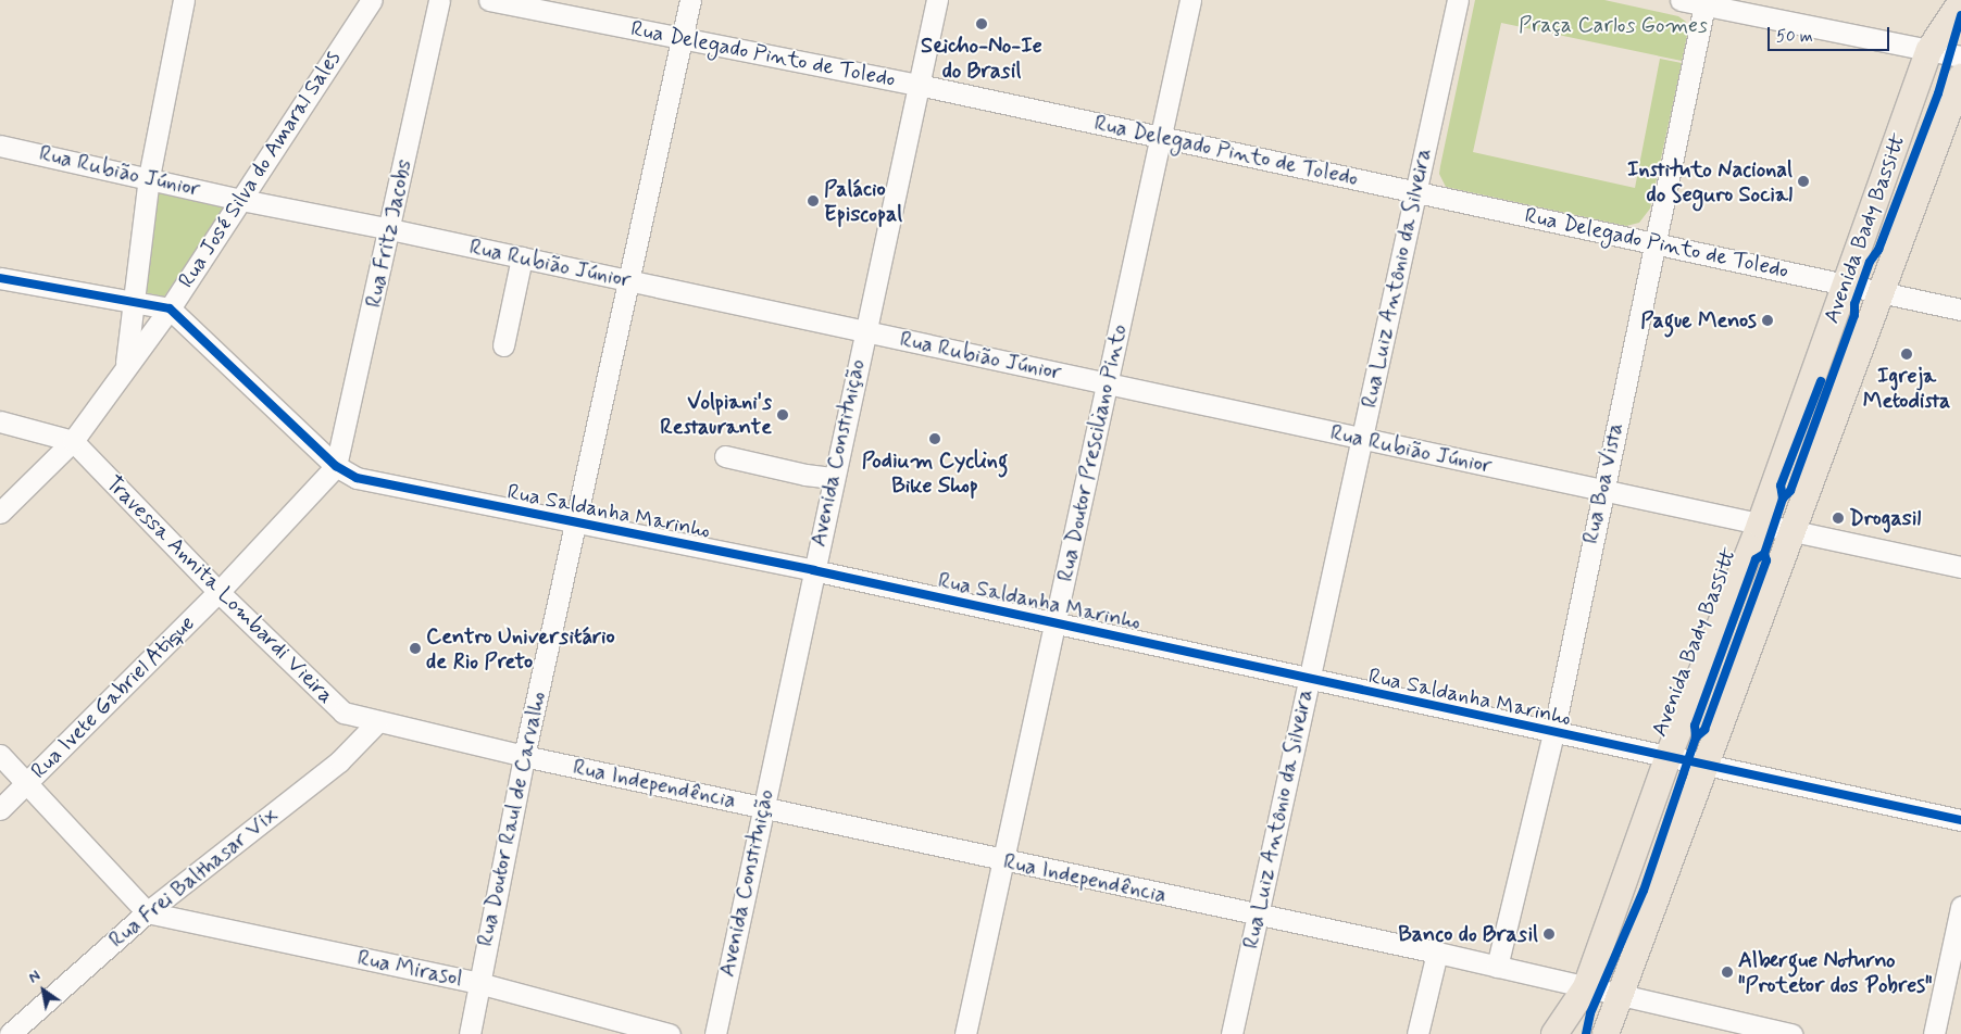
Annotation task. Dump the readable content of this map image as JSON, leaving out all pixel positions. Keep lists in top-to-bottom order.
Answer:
{
  "streets": {
    "main road": ["Avenida Bady Bassitt"],
    "street": [
      "Rua Delegado Pinto de Toledo",
      "Rua José Silva do Amaral Sales",
      "Rua Rubião Júnior",
      "Rua Fritz Jacobs",
      "Rua Luiz Antônio da Silveira",
      "Avenida Constituição",
      "Rua Doutor Presciliano Pinto",
      "Rua Boa Vista",
      "Rua Saldanha Marinho",
      "Travessa Annita Lombardi Vieira",
      "Rua Ivete Gabriel Atique",
      "Rua Independência",
      "Rua Doutor Raul de Carvalho",
      "Rua Frei Balthasar Vix",
      "Rua Mirasol"
    ]
  },
  "crossings": [
    ["Rua Delegado Pinto de Toledo", "Avenida Bady Bassitt"],
    ["Rua Delegado Pinto de Toledo", "Rua Luiz Antônio da Silveira"],
    ["Rua Delegado Pinto de Toledo", "Avenida Constituição"],
    ["Rua Delegado Pinto de Toledo", "Rua Doutor Presciliano Pinto"],
    ["Rua Delegado Pinto de Toledo", "Rua Boa Vista"],
    ["Rua Delegado Pinto de Toledo", "Rua Doutor Raul de Carvalho"],
    ["Rua José Silva do Amaral Sales", "Rua Rubião Júnior"],
    ["Rua José Silva do Amaral Sales", "Rua Saldanha Marinho"],
    ["Rua José Silva do Amaral Sales", "Travessa Annita Lombardi Vieira"],
    ["Rua Rubião Júnior", "Avenida Bady Bassitt"],
    ["Rua Rubião Júnior", "Rua Fritz Jacobs"],
    ["Rua Rubião Júnior", "Rua Luiz Antônio da Silveira"],
    ["Rua Rubião Júnior", "Avenida Constituição"],
    ["Rua Rubião Júnior", "Rua Doutor Presciliano Pinto"],
    ["Rua Rubião Júnior", "Rua Boa Vista"],
    ["Rua Rubião Júnior", "Rua Doutor Raul de Carvalho"],
    ["Avenida Bady Bassitt", "Rua Saldanha Marinho"],
    ["Avenida Bady Bassitt", "Rua Independência"],
    ["Rua Fritz Jacobs", "Rua Saldanha Marinho"],
    ["Rua Fritz Jacobs", "Rua Ivete Gabriel Atique"],
    ["Rua Luiz Antônio da Silveira", "Rua Saldanha Marinho"],
    ["Rua Luiz Antônio da Silveira", "Rua Independência"],
    ["Avenida Constituição", "Rua Saldanha Marinho"],
    ["Avenida Constituição", "Rua Independência"],
    ["Rua Doutor Presciliano Pinto", "Rua Saldanha Marinho"],
    ["Rua Doutor Presciliano Pinto", "Rua Independência"],
    ["Rua Boa Vista", "Rua Saldanha Marinho"],
    ["Rua Boa Vista", "Rua Independência"],
    ["Rua Saldanha Marinho", "Rua Ivete Gabriel Atique"],
    ["Rua Saldanha Marinho", "Rua Doutor Raul de Carvalho"],
    ["Travessa Annita Lombardi Vieira", "Rua Ivete Gabriel Atique"],
    ["Travessa Annita Lombardi Vieira", "Rua Independência"],
    ["Travessa Annita Lombardi Vieira", "Rua Frei Balthasar Vix"],
    ["Rua Independência", "Rua Doutor Raul de Carvalho"],
    ["Rua Independência", "Rua Frei Balthasar Vix"],
    ["Rua Doutor Raul de Carvalho", "Rua Mirasol"],
    ["Rua Frei Balthasar Vix", "Rua Mirasol"]
  ],
  "parks": ["Praça Carlos Gomes"],
  "places": [
    "Seicho-No-Ie do Brasil",
    "Instituto Nacional do Seguro Social",
    "Palácio Episcopal",
    "Pague Menos",
    "Igreja Metodista",
    "Volpiani's Restaurante",
    "Podium Cycling Bike Shop",
    "Drogasil",
    "Centro Universitário de Rio Preto",
    "Banco do Brasil",
    "Albergue Noturno \"Protetor dos Pobres\""
  ],
  "scale_bar": "50 m",
  "north": "top left"
}
